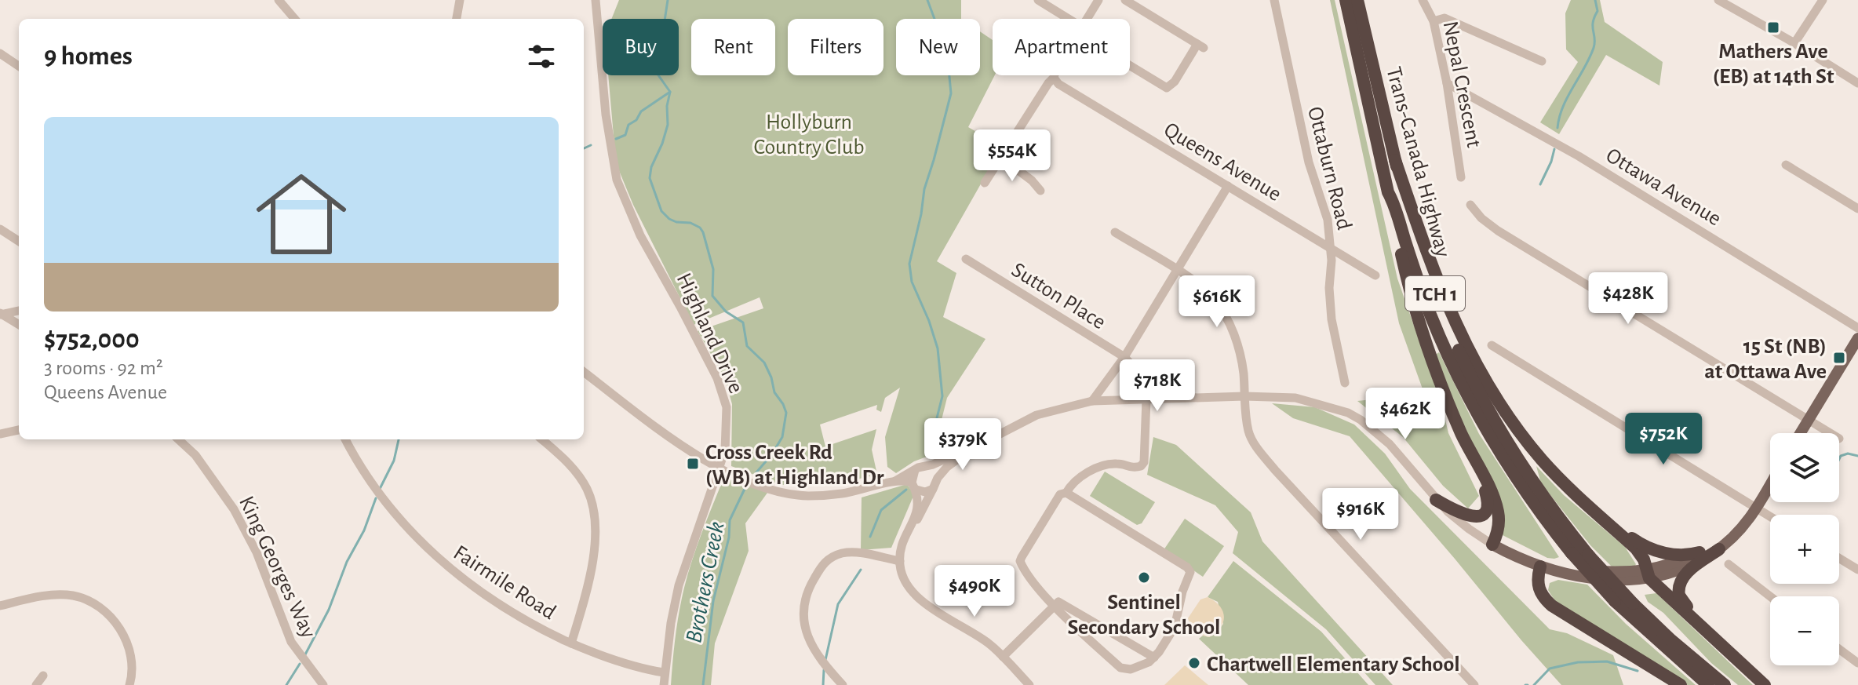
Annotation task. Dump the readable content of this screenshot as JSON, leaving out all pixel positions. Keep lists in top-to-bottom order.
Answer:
{
  "streets": {
    "highway": ["Trans-Canada Highway", "TCH 1"],
    "street": [
      "Nepal Crescent",
      "Queens Avenue",
      "Ottaburn Road",
      "Ottawa Avenue",
      "Sutton Place",
      "Highland Drive",
      "King Georges Way",
      "Fairmile Road"
    ]
  },
  "crossings": [
    ["Nepal Crescent", "Ottawa Avenue"],
    ["Queens Avenue", "Ottaburn Road"],
    ["Highland Drive", "Fairmile Road"]
  ],
  "water": ["Brothers Creek"],
  "parks": ["Hollyburn Country Club"],
  "places": {
    "transit": ["Mathers Ave (EB) at 14th St", "15 St (NB) at Ottawa Ave", "Cross Creek Rd (WB) at Highland Dr"],
    "other": ["Sentinel Secondary School", "Chartwell Elementary School"]
  },
  "page": {
    "chip": [
      "Buy",
      "Rent",
      "Filters",
      "New",
      "Apartment"
    ],
    "heading": "9 homes",
    "list": [
      {
        "name": "$752,000",
        "note": "3 rooms · 92 m² · Queens Avenue"
      }
    ],
    "price": [
      "$554K",
      "$428K",
      "$616K",
      "$718K",
      "$462K",
      "$752K",
      "$379K",
      "$916K",
      "$490K"
    ],
    "map_buttons": ["+", "−"]
  }
}
